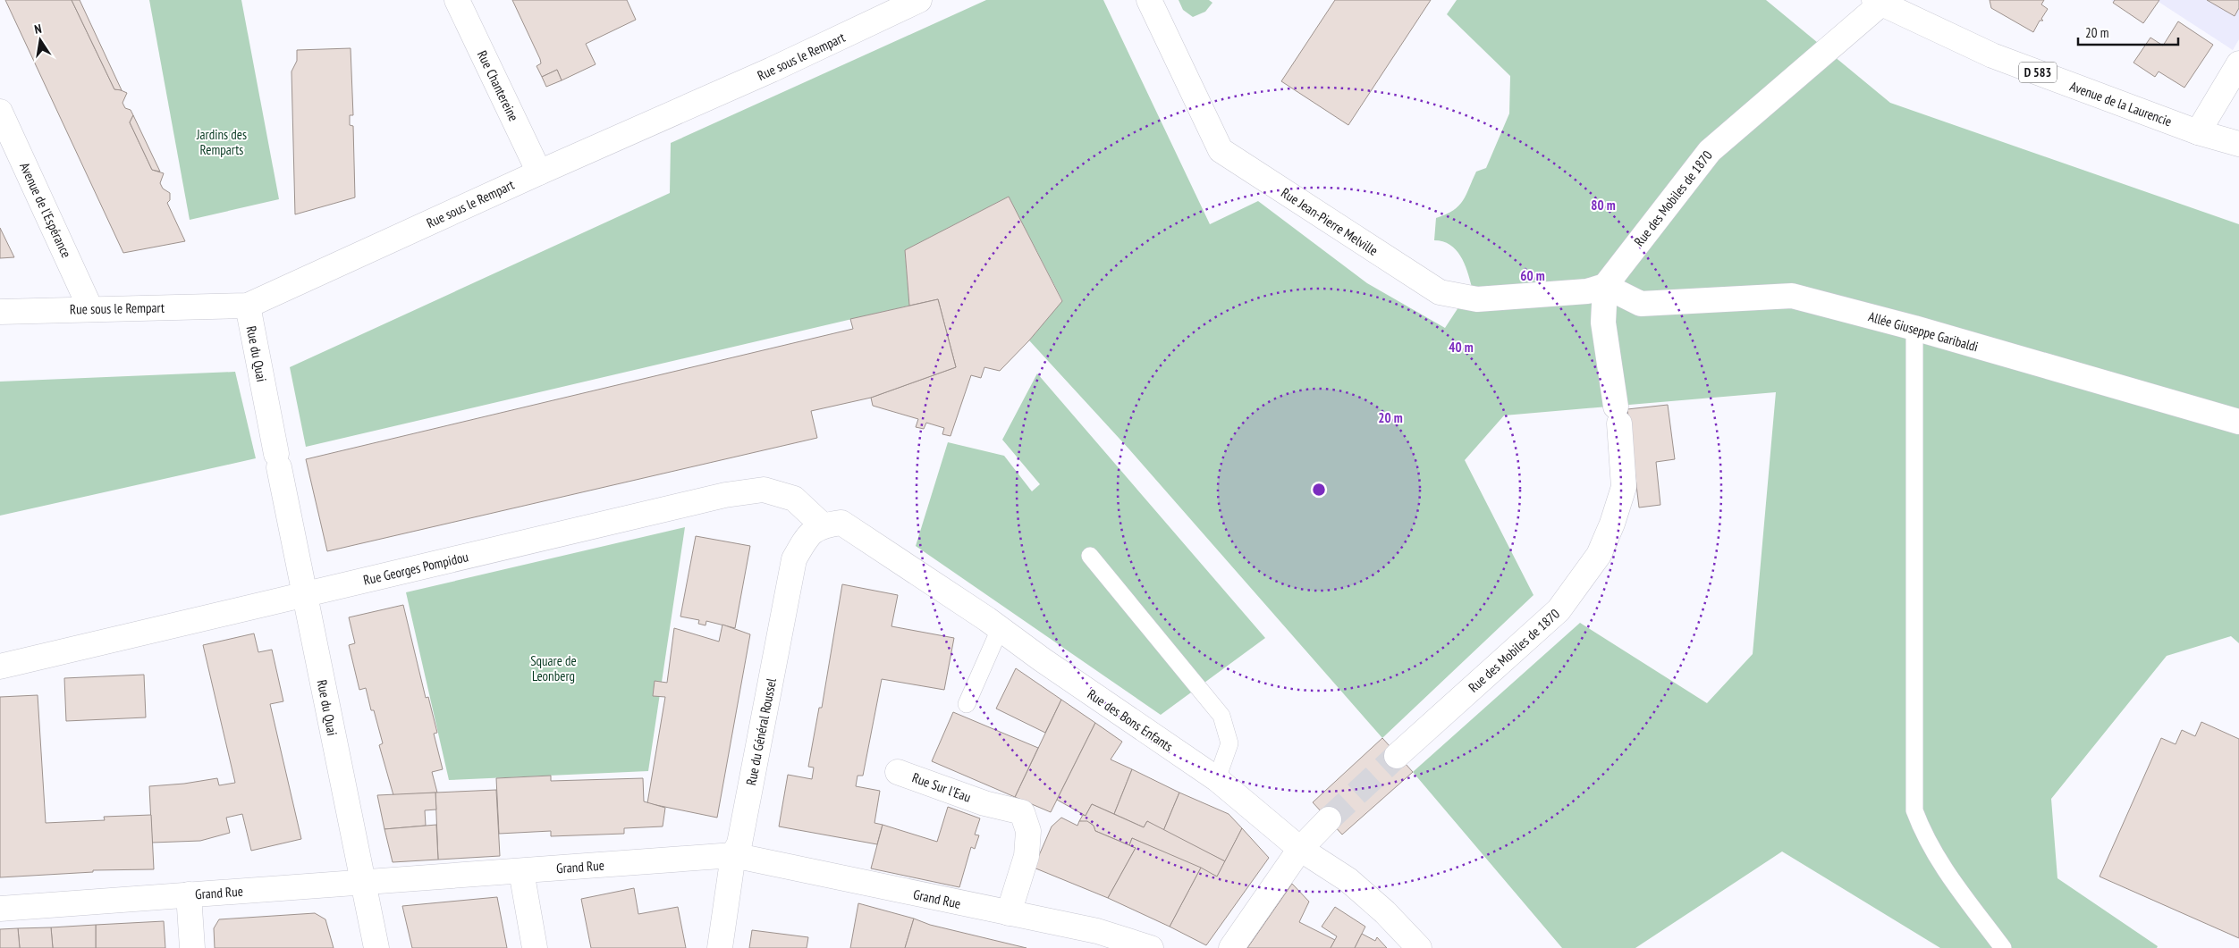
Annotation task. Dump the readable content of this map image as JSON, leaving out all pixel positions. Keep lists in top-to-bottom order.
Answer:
{
  "streets": {
    "street": [
      "Rue sous le Rempart",
      "D 583",
      "Rue Chantereine",
      "Avenue de la Laurencie",
      "Rue des Mobiles de 1870",
      "Avenue de l'Espérance",
      "Rue Jean-Pierre Melville",
      "Allée Giuseppe Garibaldi",
      "Rue du Quai",
      "Rue Georges Pompidou",
      "Rue des Bons Enfants",
      "Rue du Général Roussel",
      "Rue Sur l'Eau",
      "Grand Rue"
    ]
  },
  "crossings": [
    ["Rue sous le Rempart", "Rue Chantereine"],
    ["Rue sous le Rempart", "Avenue de l'Espérance"],
    ["Rue sous le Rempart", "Rue du Quai"],
    ["Avenue de la Laurencie", "Rue des Mobiles de 1870"],
    ["Rue des Mobiles de 1870", "Rue Jean-Pierre Melville"],
    ["Rue des Mobiles de 1870", "Allée Giuseppe Garibaldi"],
    ["Rue Jean-Pierre Melville", "Allée Giuseppe Garibaldi"],
    ["Rue du Quai", "Rue Georges Pompidou"],
    ["Rue du Quai", "Grand Rue"],
    ["Rue Georges Pompidou", "Rue des Bons Enfants"],
    ["Rue Georges Pompidou", "Rue du Général Roussel"],
    ["Rue des Bons Enfants", "Rue du Général Roussel"],
    ["Rue du Général Roussel", "Grand Rue"],
    ["Rue Sur l'Eau", "Grand Rue"]
  ],
  "parks": ["Jardins des Remparts", "Square de Leonberg"],
  "scale_bar": "20 m",
  "north": "top",
  "rings": [
    "80 m",
    "60 m",
    "40 m",
    "20 m"
  ]
}
